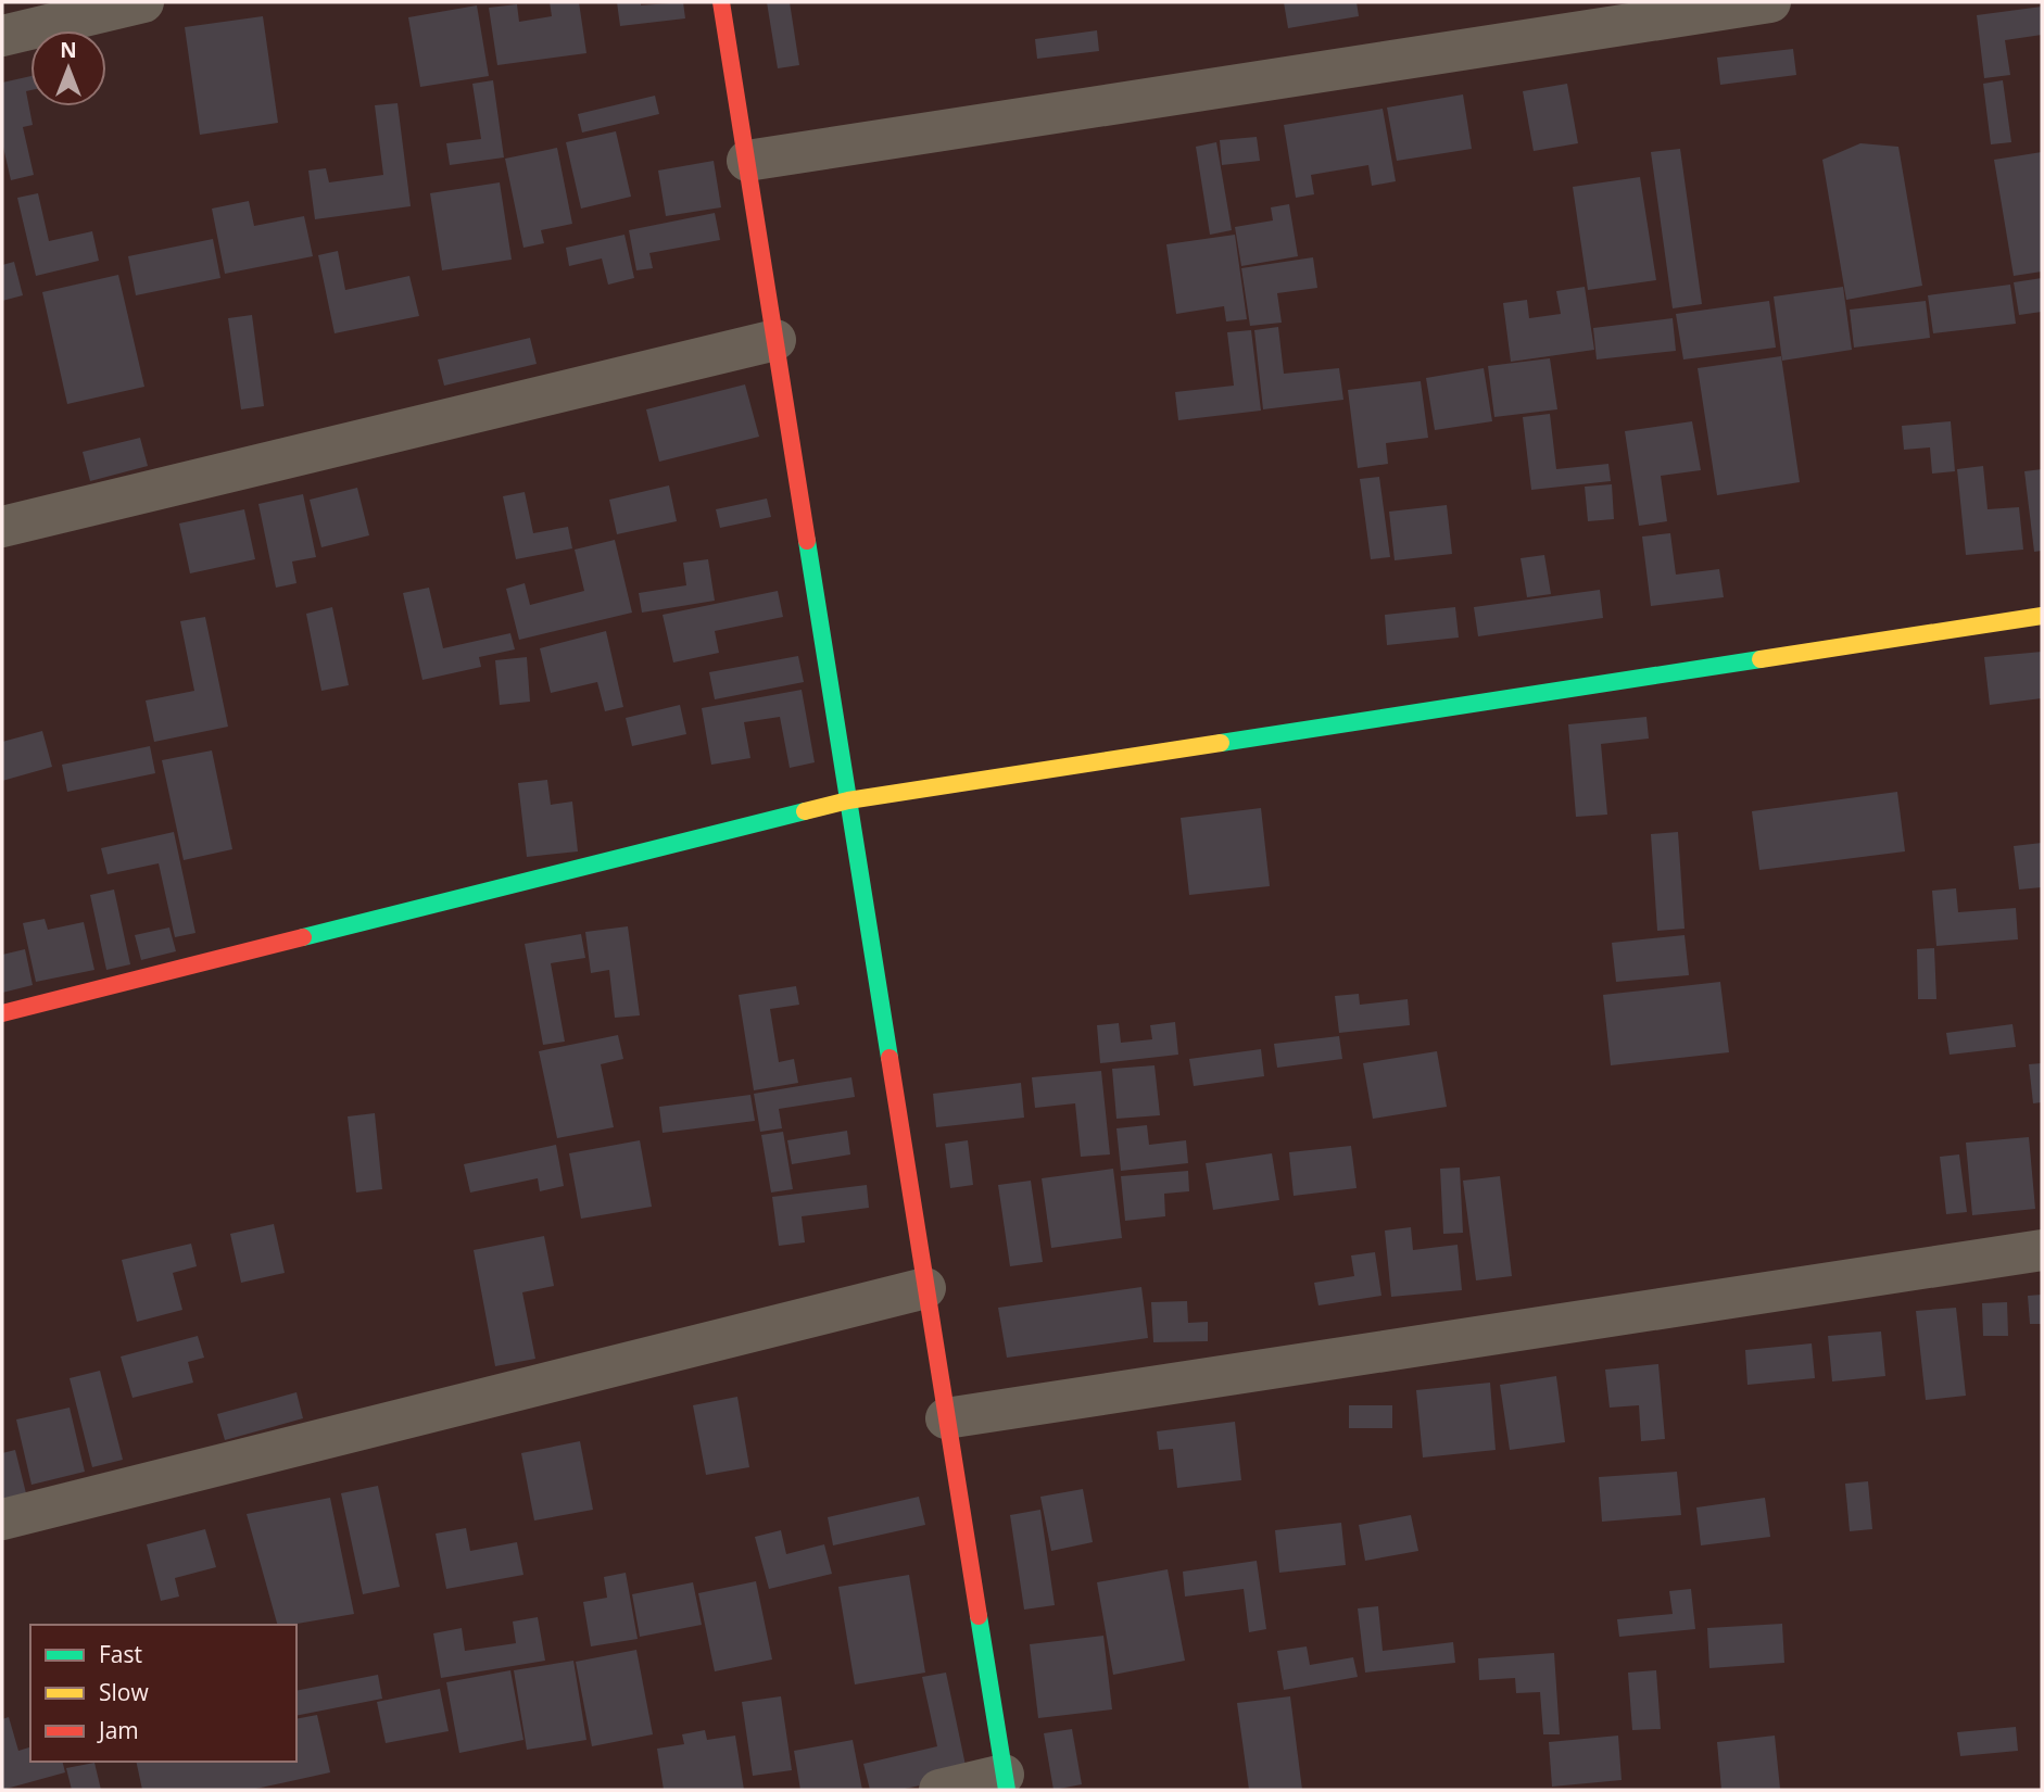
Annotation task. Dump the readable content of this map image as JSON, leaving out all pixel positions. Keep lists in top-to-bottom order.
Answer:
{
  "legend": ["Fast", "Slow", "Jam"],
  "north": "top"
}
